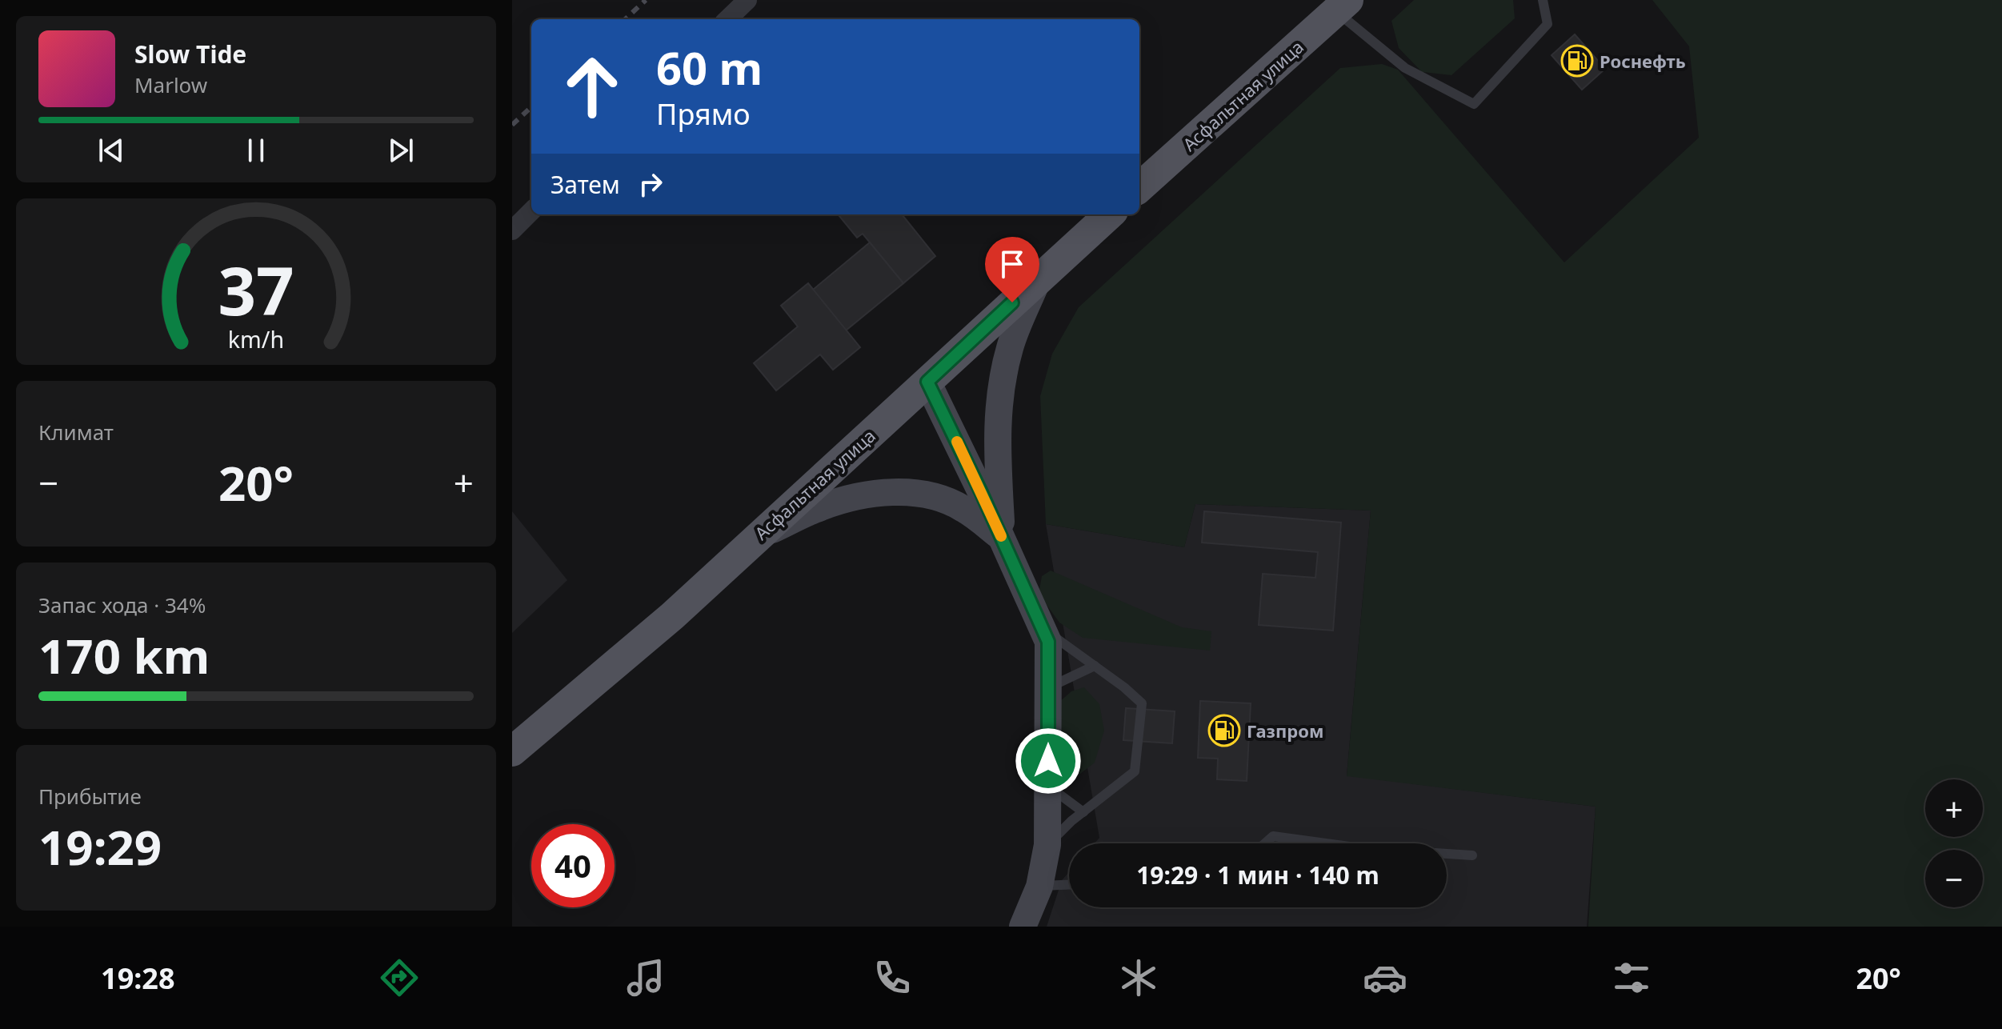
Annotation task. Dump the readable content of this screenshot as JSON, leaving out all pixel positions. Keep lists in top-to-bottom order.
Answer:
{
  "streets": {
    "main road": ["Асфальтная улица"]
  },
  "places": {
    "fuel station": ["Роснефть", "Газпром"]
  },
  "page": {
    "turn": ["60 m", "Прямо"],
    "song": ["Slow Tide", "Marlow"],
    "then": "Затем",
    "tile": [
      "Климат",
      ["Запас хода · 34%", "170 km"],
      ["Прибытие", "19:29"]
    ],
    "heat": ["−", "20°", "+"],
    "map_buttons": ["+", "−"],
    "limit": "40",
    "trip": "19:29 · 1 мин · 140 m",
    "tabs": ["19:28", "20°"],
    "gauge": ["37", "km/h"]
  }
}
